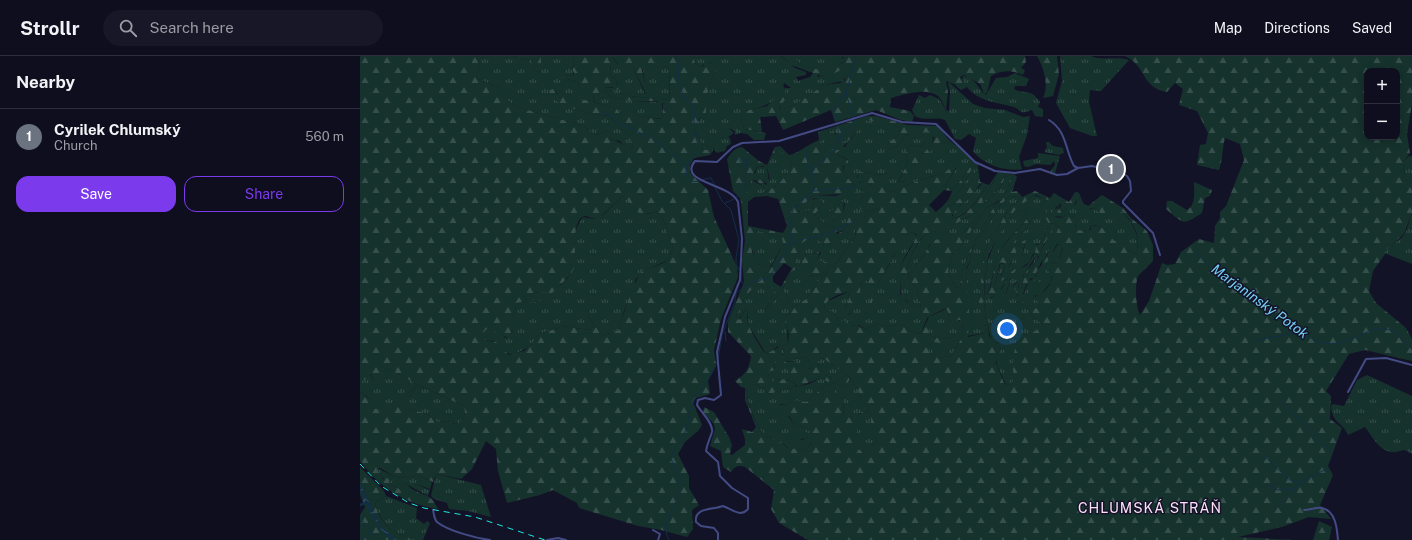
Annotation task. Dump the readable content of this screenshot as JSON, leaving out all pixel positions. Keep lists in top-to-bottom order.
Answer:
{
  "districts": ["CHLUMSKÁ STRÁŇ"],
  "water": ["Marjanínský Potok"],
  "page": {
    "header": "Strollr",
    "search": "Search here",
    "nav": ["Map", "Directions", "Saved"],
    "heading": "Nearby",
    "map_buttons": ["+", "−"],
    "list": [
      {
        "mark": "1",
        "name": "Cyrilek Chlumský",
        "note": "Church",
        "value": "560 m"
      }
    ],
    "pins": "1",
    "buttons": ["Save", "Share"]
  }
}
